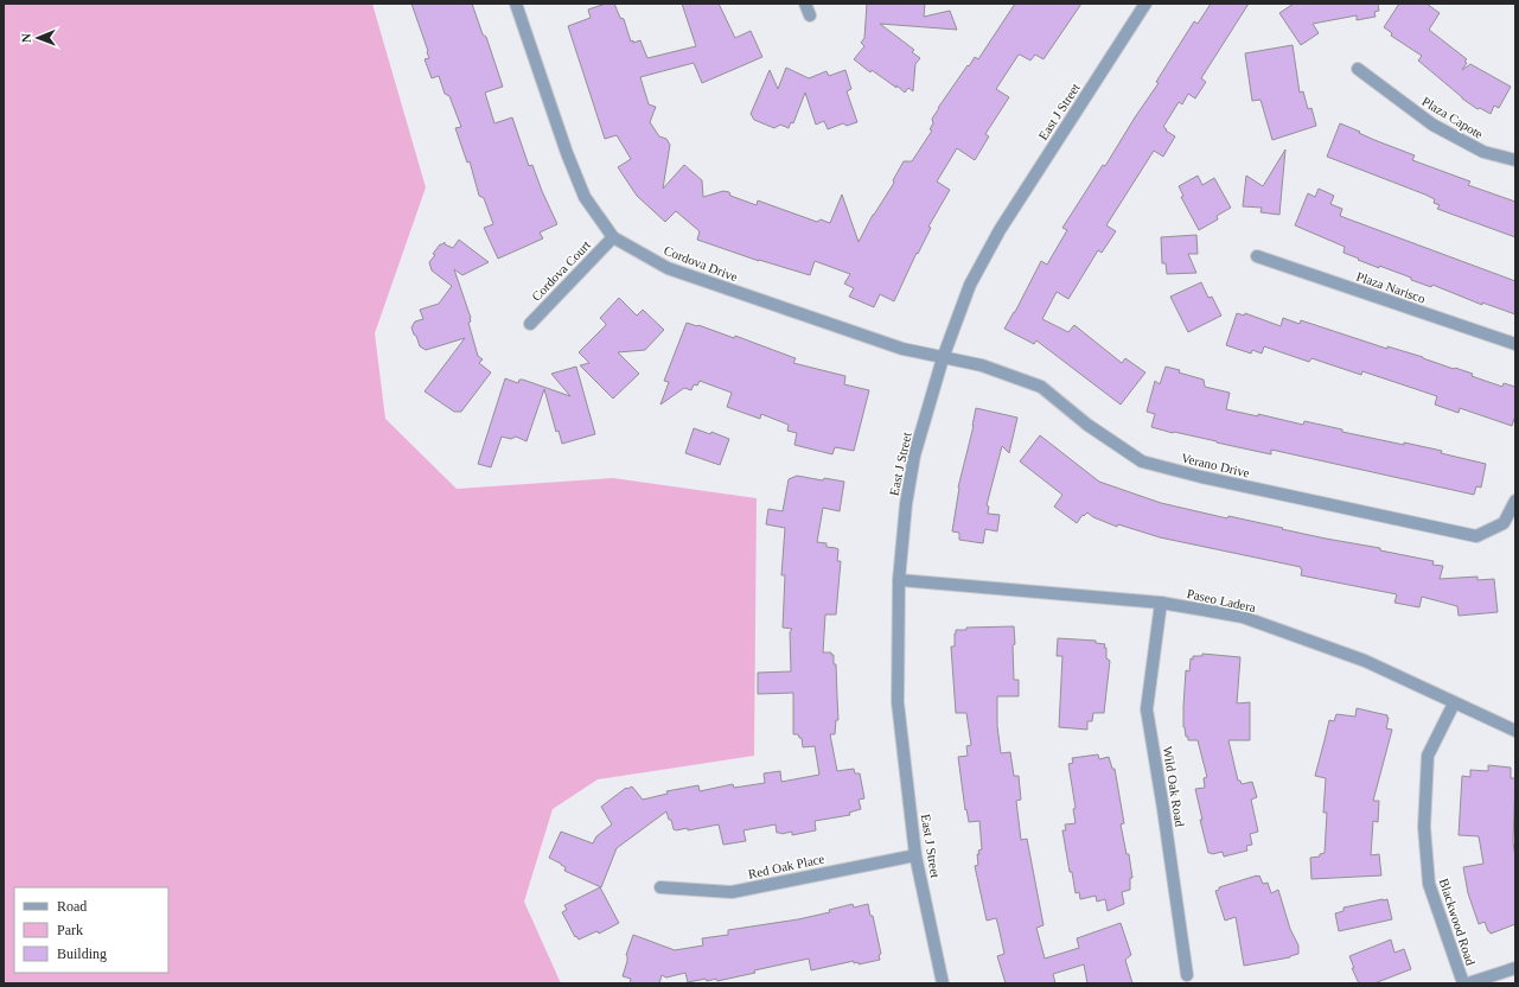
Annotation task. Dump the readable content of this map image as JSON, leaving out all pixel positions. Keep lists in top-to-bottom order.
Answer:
{
  "streets": {
    "street": [
      "East J Street",
      "Plaza Capote",
      "Cordova Drive",
      "Cordova Court",
      "Plaza Narisco",
      "Verano Drive",
      "Paseo Ladera",
      "Wild Oak Road",
      "Red Oak Place",
      "Blackwood Road"
    ]
  },
  "crossings": [
    ["East J Street", "Cordova Drive"],
    ["East J Street", "Verano Drive"],
    ["East J Street", "Paseo Ladera"],
    ["East J Street", "Red Oak Place"],
    ["Cordova Drive", "Cordova Court"],
    ["Cordova Drive", "Verano Drive"],
    ["Paseo Ladera", "Wild Oak Road"],
    ["Paseo Ladera", "Blackwood Road"]
  ],
  "legend": ["Road", "Park", "Building"],
  "north": "left"
}
